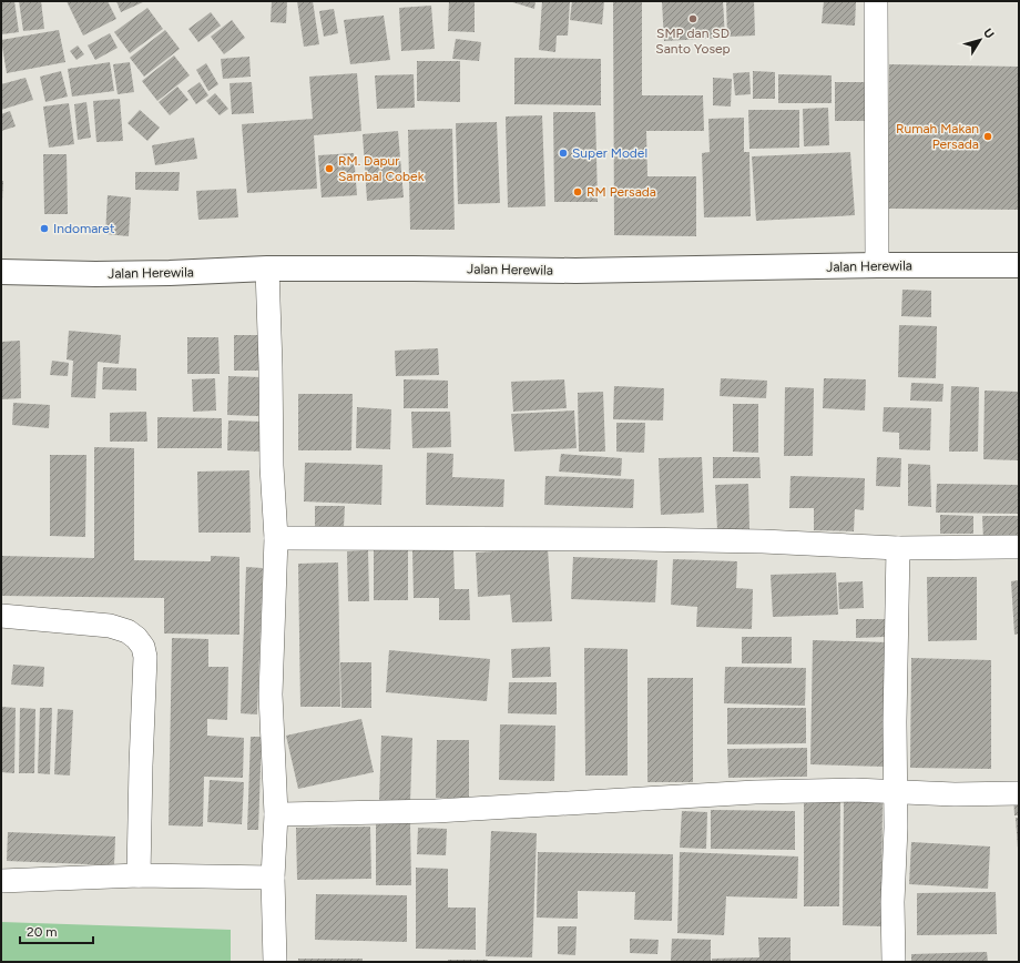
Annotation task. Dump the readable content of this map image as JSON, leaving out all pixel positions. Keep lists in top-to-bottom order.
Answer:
{
  "streets": {
    "main road": ["Jalan Herewila"]
  },
  "places": [
    "SMP dan SD Santo Yosep",
    "Rumah Makan Persada",
    "Super Model",
    "RM. Dapur Sambal Cobek",
    "RM Persada",
    "Indomaret"
  ],
  "scale_bar": "20 m",
  "north": "top right"
}
